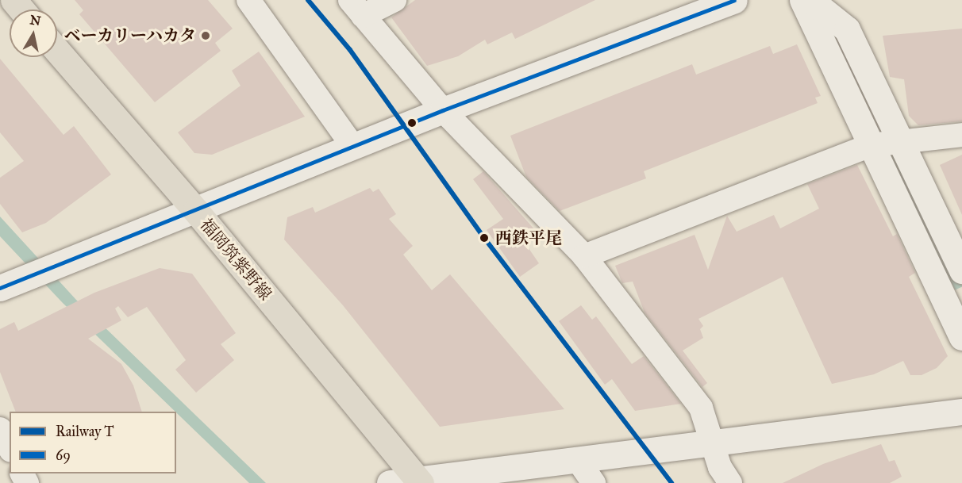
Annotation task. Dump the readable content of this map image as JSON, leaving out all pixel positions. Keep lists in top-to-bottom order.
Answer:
{
  "streets": {
    "main road": ["福岡筑紫野線"]
  },
  "places": ["ベーカリーハカタ", "西鉄平尾"],
  "lines": ["rail line T", "transit line 69"],
  "legend": ["Railway T", "69"],
  "north": "top"
}
